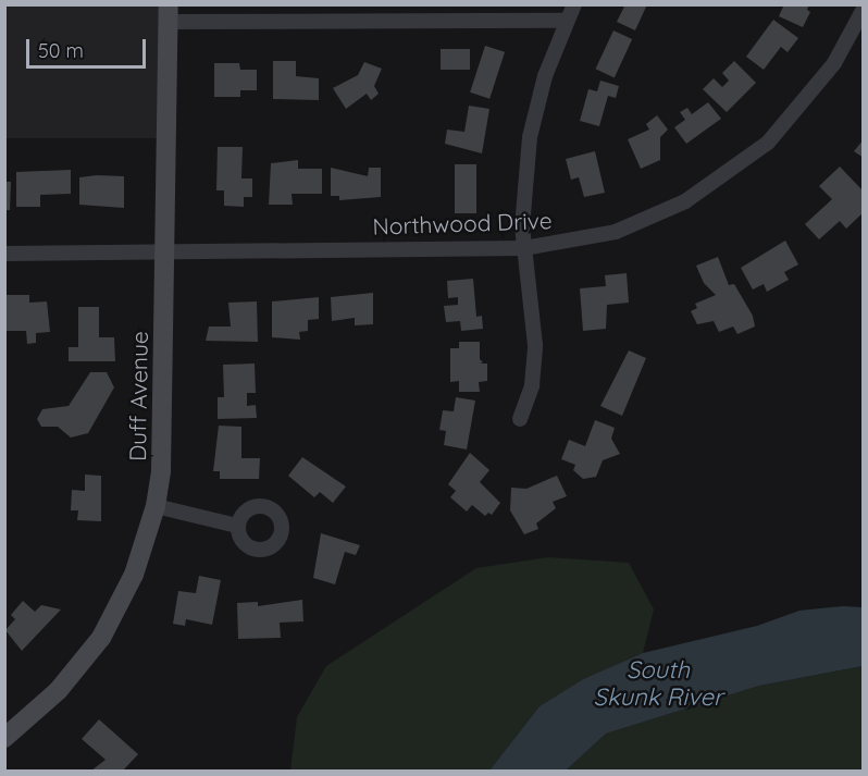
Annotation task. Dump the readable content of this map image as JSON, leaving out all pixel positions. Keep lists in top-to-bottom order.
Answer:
{
  "streets": {
    "main road": ["Duff Avenue"],
    "street": ["Northwood Drive"]
  },
  "crossings": [
    ["Northwood Drive", "Duff Avenue"]
  ],
  "water": ["South Skunk River"],
  "scale_bar": "50 m"
}
